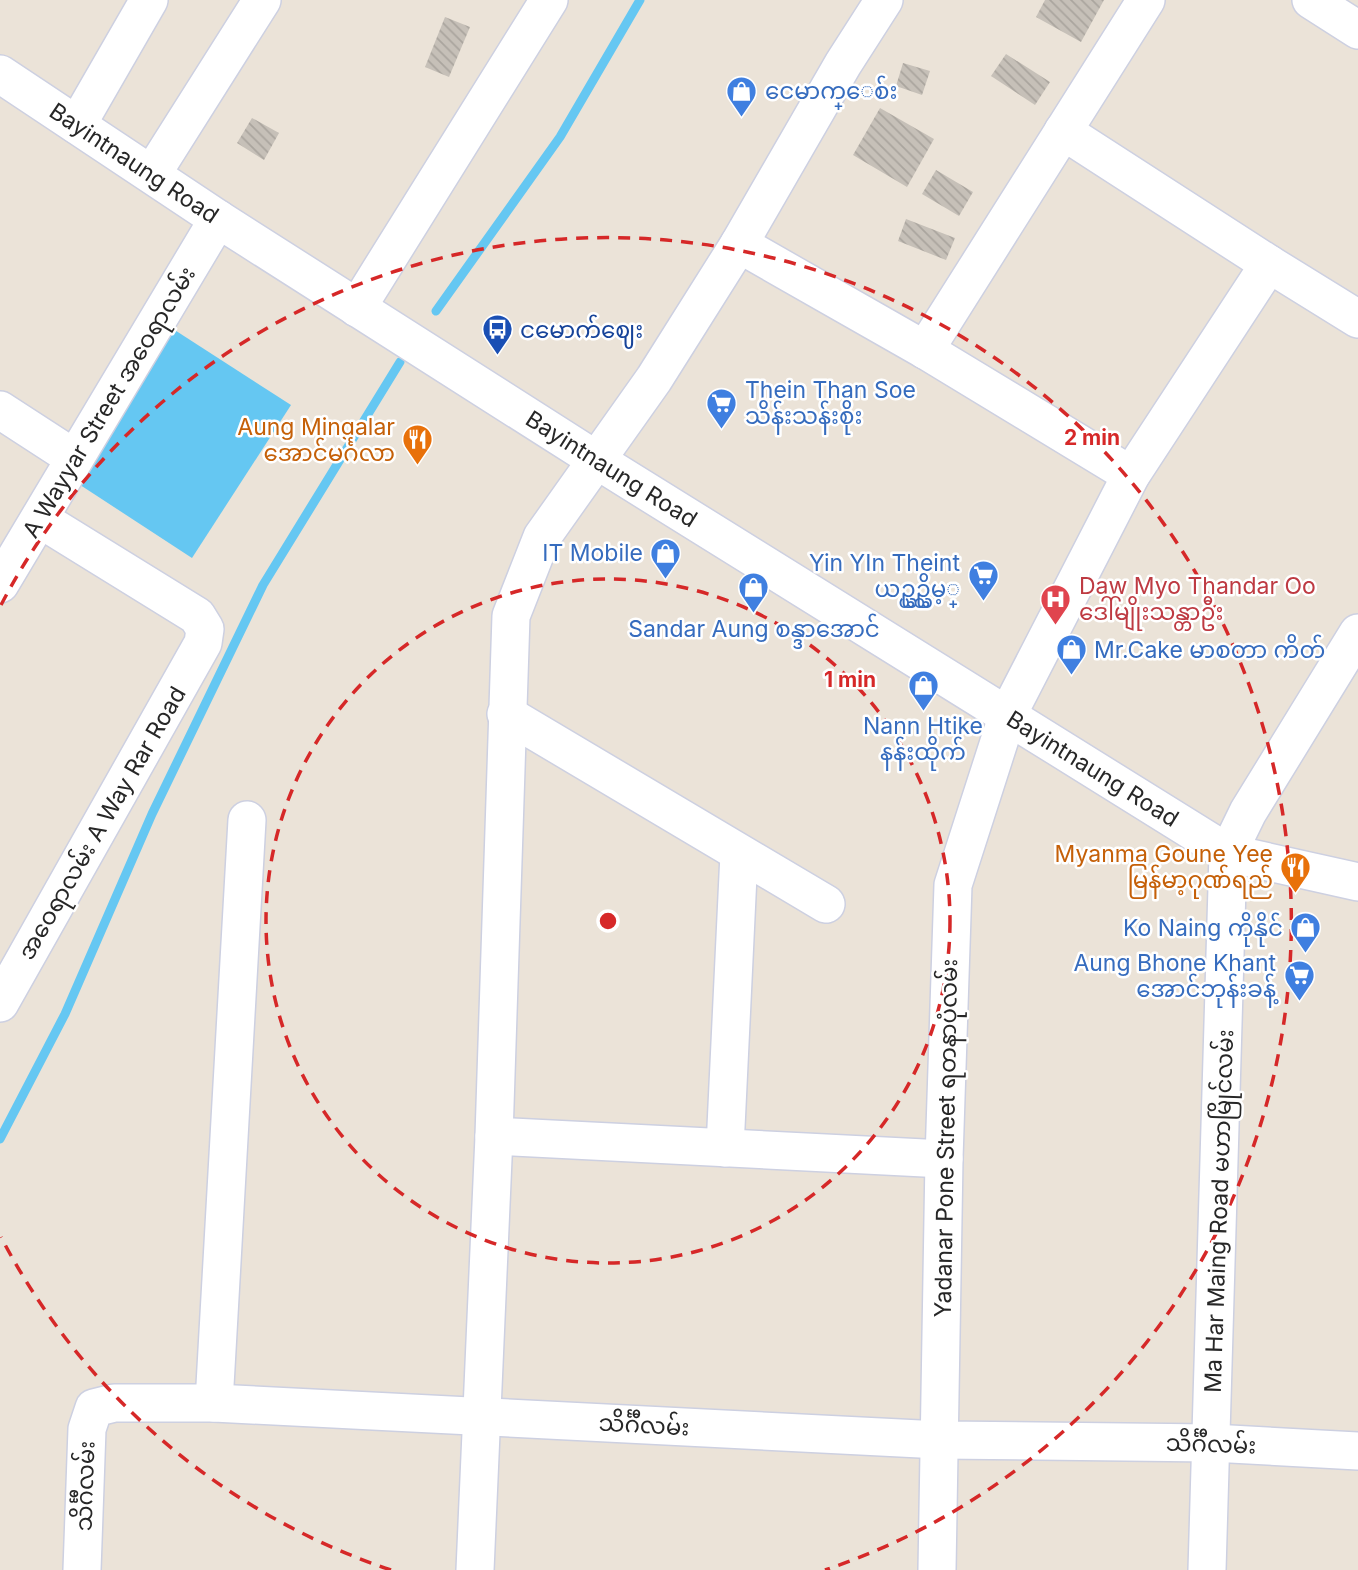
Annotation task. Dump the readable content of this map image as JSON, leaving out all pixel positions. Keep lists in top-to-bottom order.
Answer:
{
  "streets": {
    "street": [
      "Bayintnaung Road",
      "A Wayyar Street အဝေရာလမ်း",
      "အဝေရာလမ်း A Way Rar Road",
      "Yadanar Pone Street ရတနာပုံလမ်း",
      "Ma Har Maing Road မဟာမြိုင်လမ်း",
      "သိင်္ဂီလမ်း"
    ]
  },
  "crossings": [
    ["Bayintnaung Road", "A Wayyar Street အဝေရာလမ်း"],
    ["Bayintnaung Road", "Yadanar Pone Street ရတနာပုံလမ်း"],
    ["Bayintnaung Road", "Ma Har Maing Road မဟာမြိုင်လမ်း"],
    ["A Wayyar Street အဝေရာလမ်း", "အဝေရာလမ်း A Way Rar Road"],
    ["Yadanar Pone Street ရတနာပုံလမ်း", "သိင်္ဂီလမ်း"],
    ["Ma Har Maing Road မဟာမြိုင်လမ်း", "သိင်္ဂီလမ်း"]
  ],
  "places": {
    "shop": [
      "ငေမာက္ေစ်း",
      "IT Mobile",
      "Sandar Aung စန္ဒာအောင်",
      "Mr.Cake မာစတာ ကိတ်",
      "Nann Htike နန်းထိုက်",
      "Ko Naing ကိုနိုင်"
    ],
    "bus stop": ["ငမောက်ဈေး"],
    "supermarket": ["Thein Than Soe သိန်းသန်းစိုး", "Yin YIn Theint ယဥ္ယဥ္သိမ့္", "Aung Bhone Khant အောင်ဘုန်းခန့်"],
    "restaurant": ["Aung Mingalar အောင်မင်္ဂလာ", "Myanma Goune Yee မြန်မာ့ဂုဏ်ရည်"],
    "hospital": ["Daw Myo Thandar Oo ဒေါ်မျိုးသန္တာဦး"]
  },
  "rings": ["2 min", "1 min"]
}
